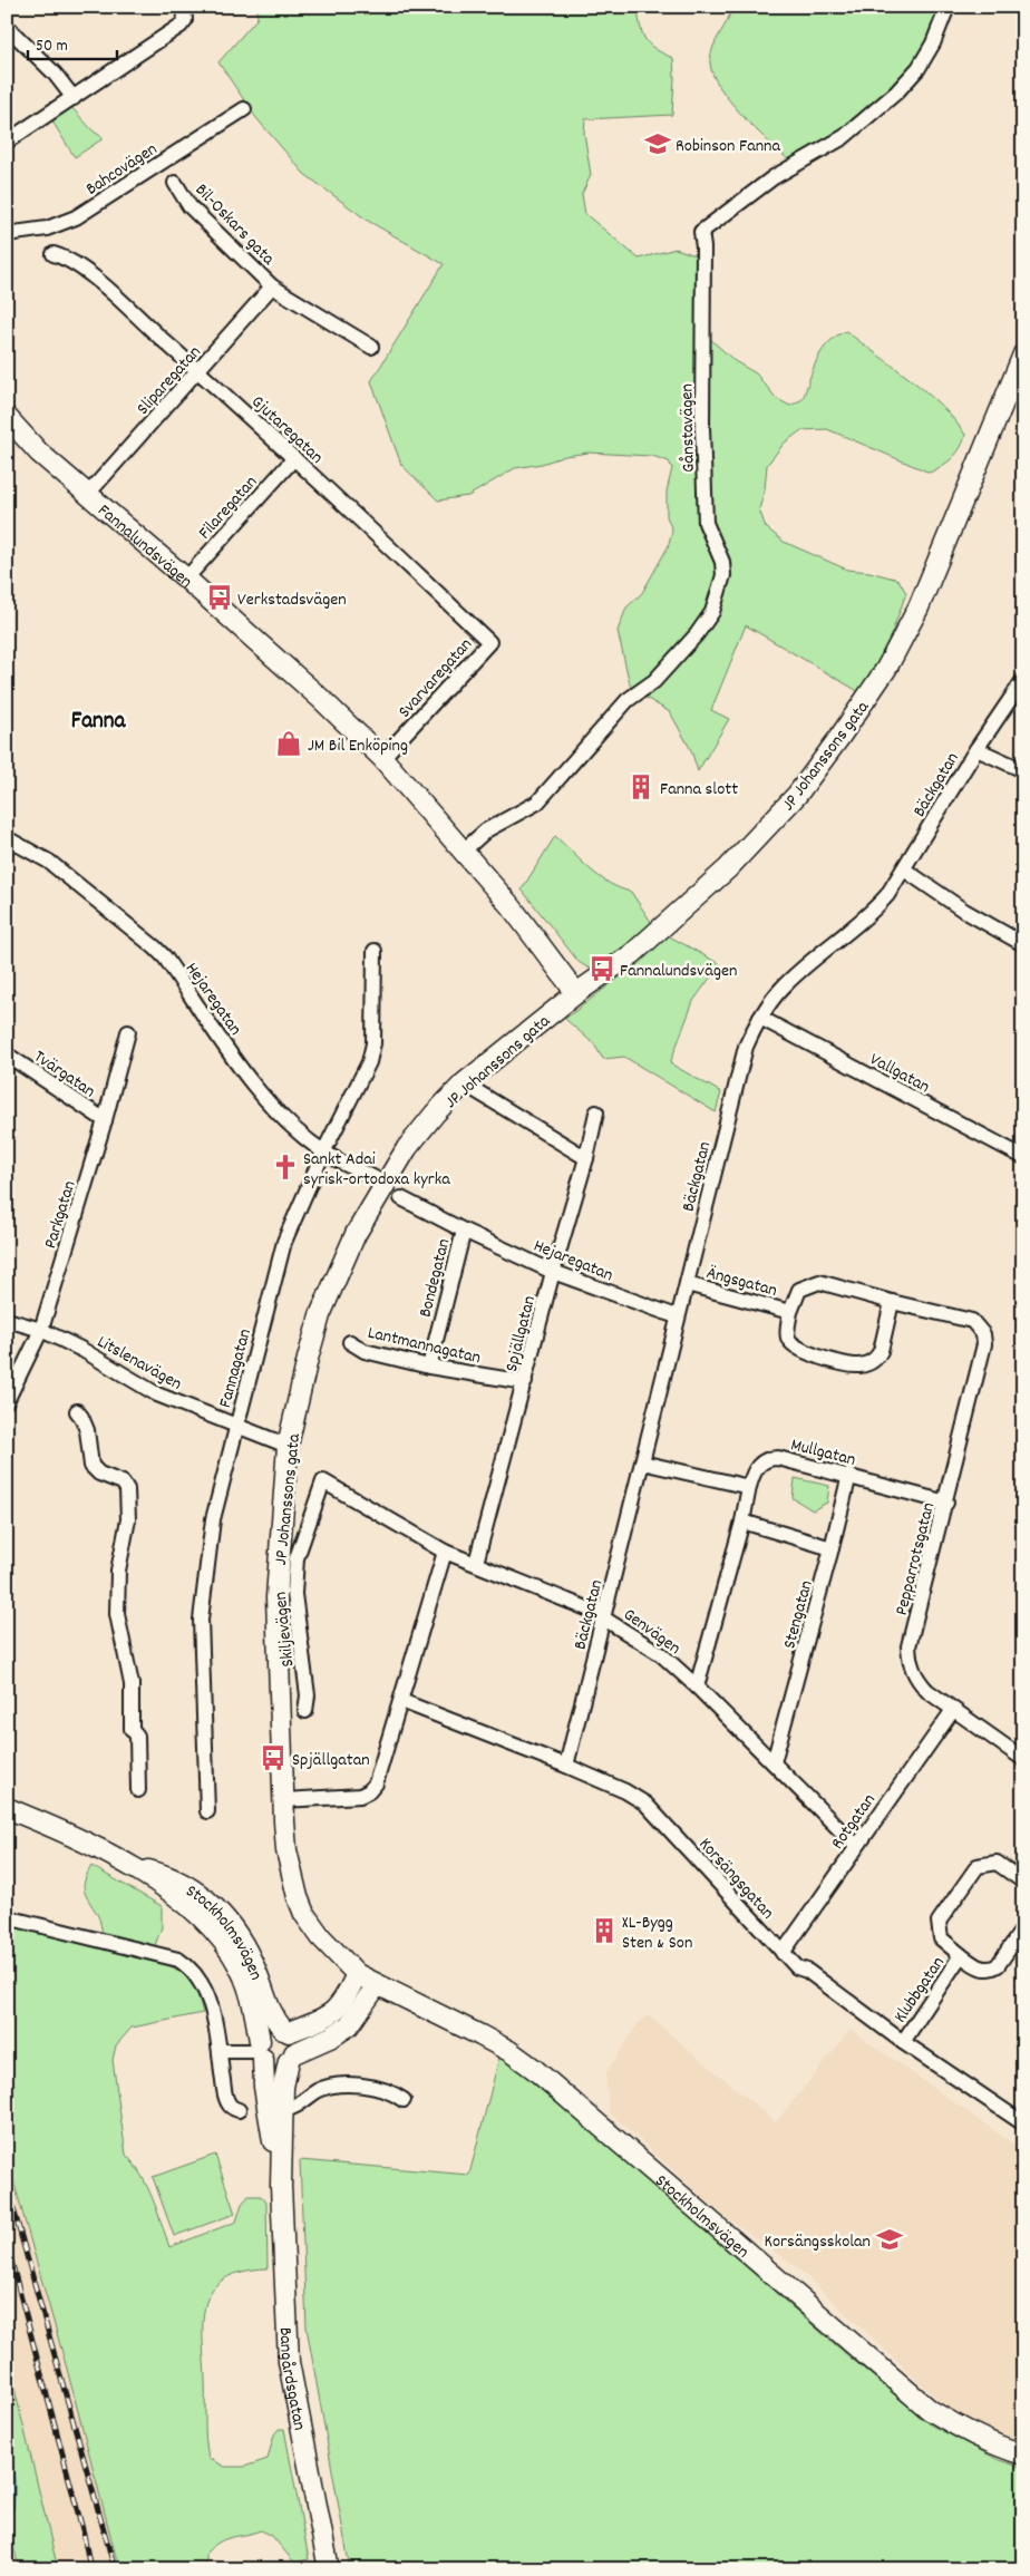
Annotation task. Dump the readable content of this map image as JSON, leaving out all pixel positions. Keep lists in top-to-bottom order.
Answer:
{
  "streets": {
    "street": [
      "Bahcovägen",
      "Bil-Oskars gata",
      "Sliparegatan",
      "Gjutaregatan",
      "Gånstavägen",
      "Filaregatan",
      "Fannalundsvägen",
      "Svarvaregatan",
      "JP Johanssons gata",
      "Bäckgatan",
      "Hejaregatan",
      "Vallgatan",
      "Tvärgatan",
      "Parkgatan",
      "Bondegatan",
      "Ängsgatan",
      "Spjällgatan",
      "Lantmannagatan",
      "Litslenavägen",
      "Fannagatan",
      "Mullgatan",
      "Pepparrotsgatan",
      "Stengatan",
      "Skiljevägen",
      "Genvägen",
      "Rotgatan",
      "Korsängsgatan",
      "Stockholmsvägen",
      "Klubbgatan",
      "Bangårdsgatan"
    ]
  },
  "crossings": [
    ["Bil-Oskars gata", "Sliparegatan"],
    ["Sliparegatan", "Gjutaregatan"],
    ["Sliparegatan", "Fannalundsvägen"],
    ["Gjutaregatan", "Filaregatan"],
    ["Gjutaregatan", "Svarvaregatan"],
    ["Gånstavägen", "Fannalundsvägen"],
    ["Filaregatan", "Fannalundsvägen"],
    ["Fannalundsvägen", "Svarvaregatan"],
    ["Fannalundsvägen", "JP Johanssons gata"],
    ["JP Johanssons gata", "Hejaregatan"],
    ["JP Johanssons gata", "Litslenavägen"],
    ["JP Johanssons gata", "Stockholmsvägen"],
    ["Bäckgatan", "Hejaregatan"],
    ["Bäckgatan", "Vallgatan"],
    ["Bäckgatan", "Ängsgatan"],
    ["Bäckgatan", "Genvägen"],
    ["Bäckgatan", "Korsängsgatan"],
    ["Hejaregatan", "Bondegatan"],
    ["Hejaregatan", "Spjällgatan"],
    ["Hejaregatan", "Fannagatan"],
    ["Tvärgatan", "Parkgatan"],
    ["Parkgatan", "Litslenavägen"],
    ["Bondegatan", "Lantmannagatan"],
    ["Ängsgatan", "Pepparrotsgatan"],
    ["Spjällgatan", "Lantmannagatan"],
    ["Spjällgatan", "Genvägen"],
    ["Litslenavägen", "Fannagatan"],
    ["Mullgatan", "Pepparrotsgatan"],
    ["Mullgatan", "Stengatan"],
    ["Mullgatan", "Genvägen"],
    ["Pepparrotsgatan", "Rotgatan"],
    ["Stengatan", "Genvägen"],
    ["Skiljevägen", "Genvägen"],
    ["Genvägen", "Rotgatan"],
    ["Rotgatan", "Korsängsgatan"],
    ["Korsängsgatan", "Klubbgatan"],
    ["Stockholmsvägen", "Bangårdsgatan"]
  ],
  "districts": ["Fanna"],
  "places": {
    "school or university": ["Robinson Fanna", "Korsängsskolan"],
    "bus stop": ["Verkstadsvägen", "Fannalundsvägen", "Spjällgatan"],
    "shop": ["JM Bil Enköping"],
    "building": ["Fanna slott", "XL-Bygg Sten & Son"],
    "church": ["Sankt Adai syrisk-ortodoxa kyrka"]
  },
  "scale_bar": "50 m"
}
